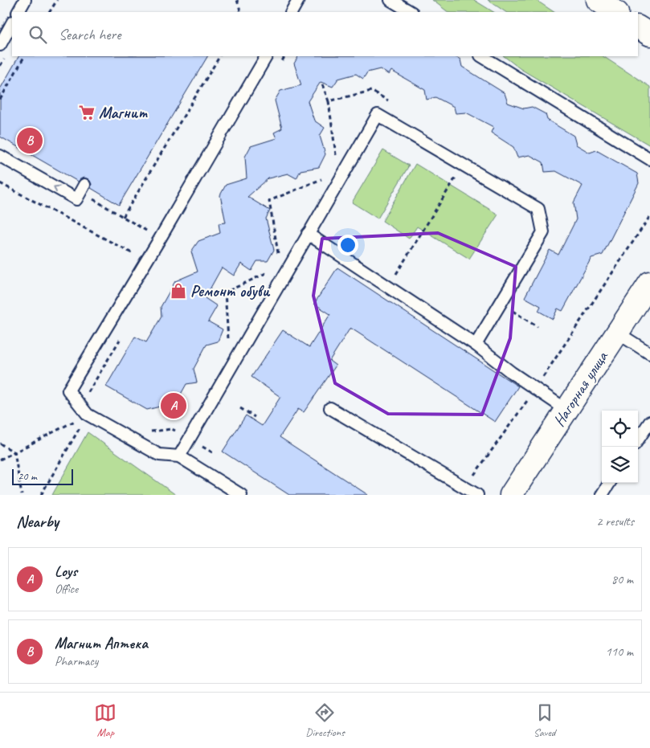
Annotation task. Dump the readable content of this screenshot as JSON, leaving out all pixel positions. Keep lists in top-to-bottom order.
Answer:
{
  "streets": {
    "street": ["Нагорная улица"]
  },
  "places": {
    "supermarket": ["Магнит"],
    "shop": ["Ремонт обуви"]
  },
  "scale_bar": "20 m",
  "page": {
    "search": "Search here",
    "pins": ["B", "A"],
    "scale": "20 m",
    "heading": ["Nearby", "2 results"],
    "list": [
      {
        "mark": "A",
        "name": "Loys",
        "note": "Office",
        "value": "80 m"
      },
      {
        "mark": "B",
        "name": "Магнит Аптека",
        "note": "Pharmacy",
        "value": "110 m"
      }
    ],
    "nav": ["Map", "Directions", "Saved"]
  }
}
